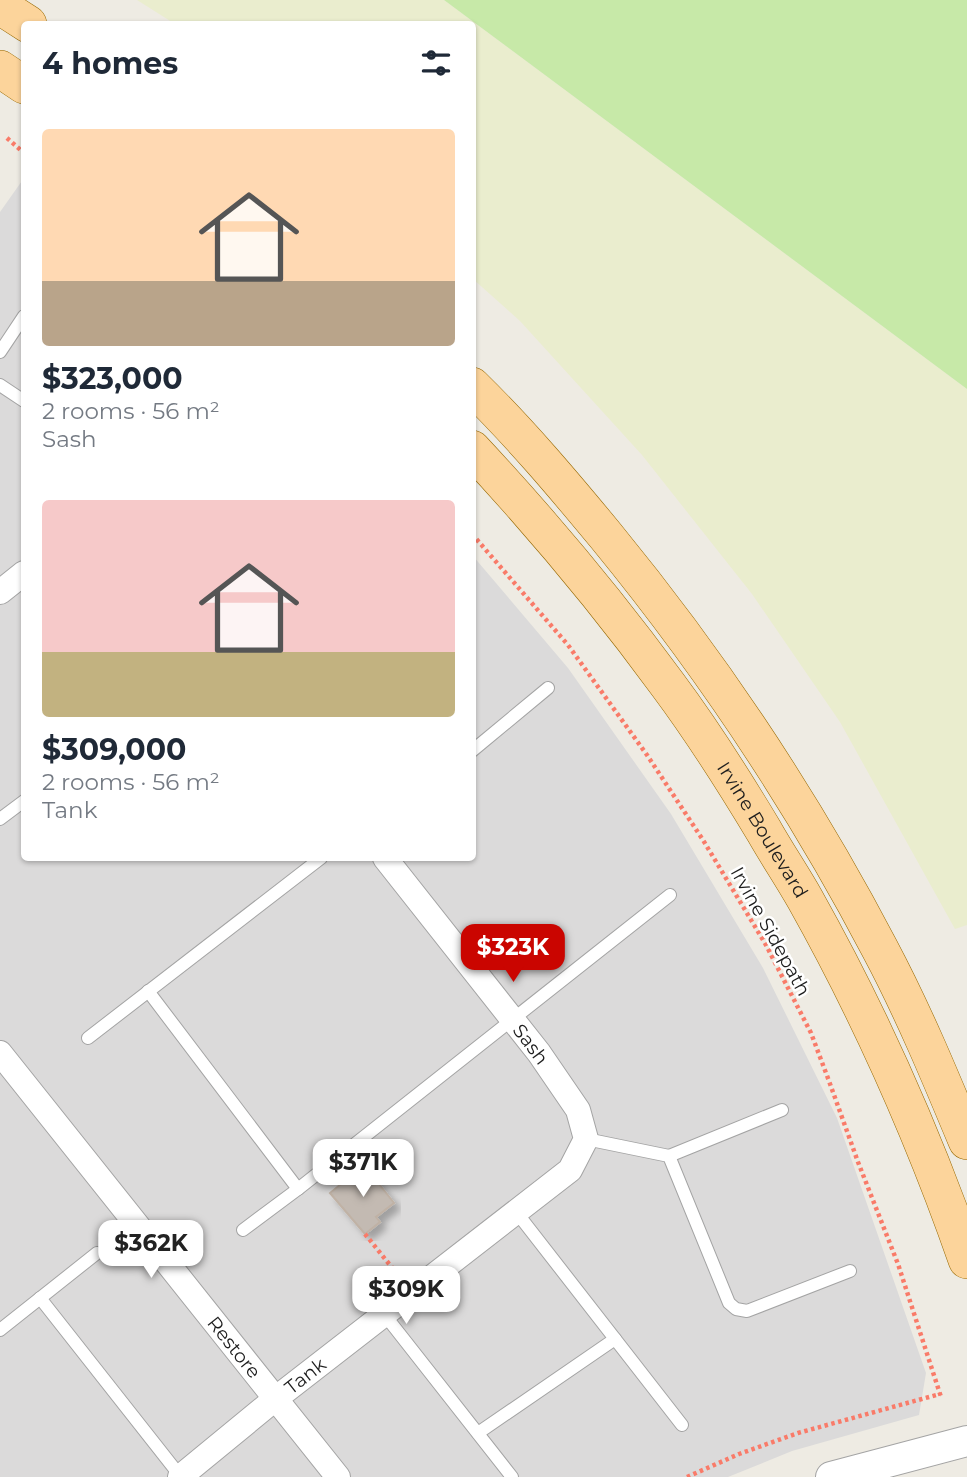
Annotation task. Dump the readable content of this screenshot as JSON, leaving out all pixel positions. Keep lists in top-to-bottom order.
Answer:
{
  "streets": {
    "main road": ["Irvine Boulevard"],
    "street": ["Sash", "Restore", "Tank"],
    "path": ["Irvine Sidepath"]
  },
  "crossings": [
    ["Sash", "Tank"],
    ["Restore", "Tank"]
  ],
  "page": {
    "heading": "4 homes",
    "list": [
      {
        "name": "$323,000",
        "note": "2 rooms · 56 m² · Sash"
      },
      {
        "name": "$309,000",
        "note": "2 rooms · 56 m² · Tank"
      }
    ],
    "price": [
      "$323K",
      "$371K",
      "$362K",
      "$309K"
    ]
  }
}
